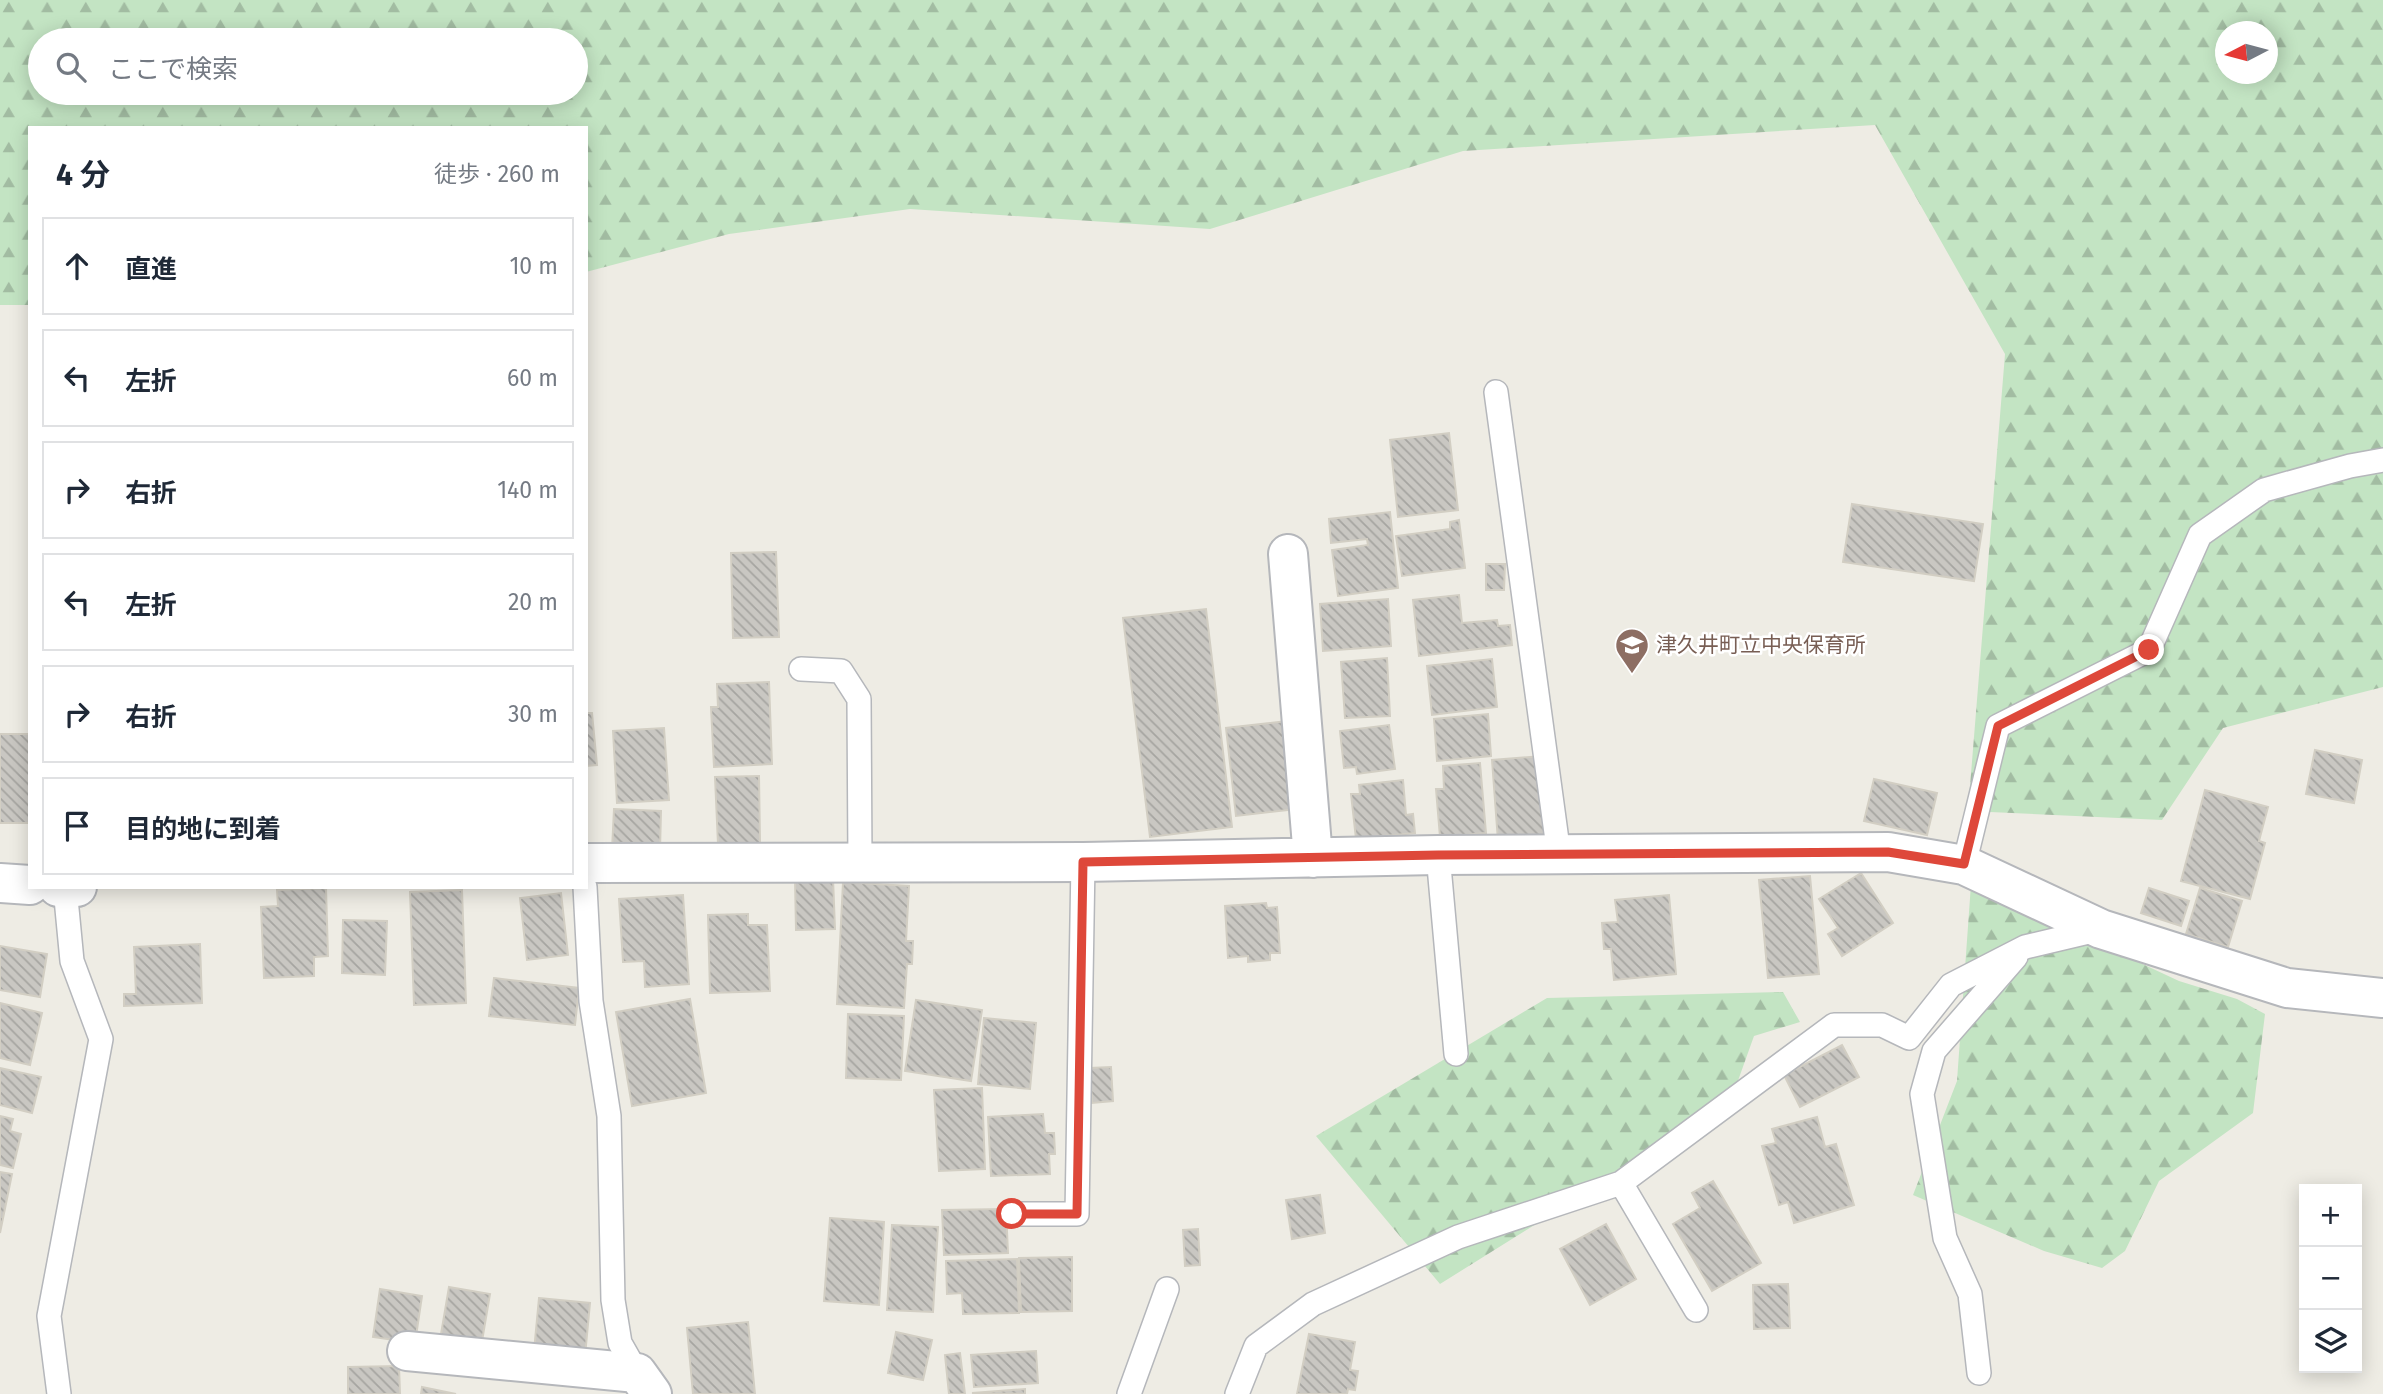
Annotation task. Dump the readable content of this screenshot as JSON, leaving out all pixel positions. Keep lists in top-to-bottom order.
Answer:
{
  "places": {
    "school or university": ["津久井町立中央保育所"]
  },
  "north": "left",
  "page": {
    "search": "ここで検索",
    "heading": ["4 分", "徒歩 · 260 m"],
    "list": [
      ["直進", "10 m"],
      ["左折", "60 m"],
      ["右折", "140 m"],
      ["左折", "20 m"],
      ["右折", "30 m"],
      "目的地に到着"
    ],
    "map_buttons": ["+", "−"]
  }
}
